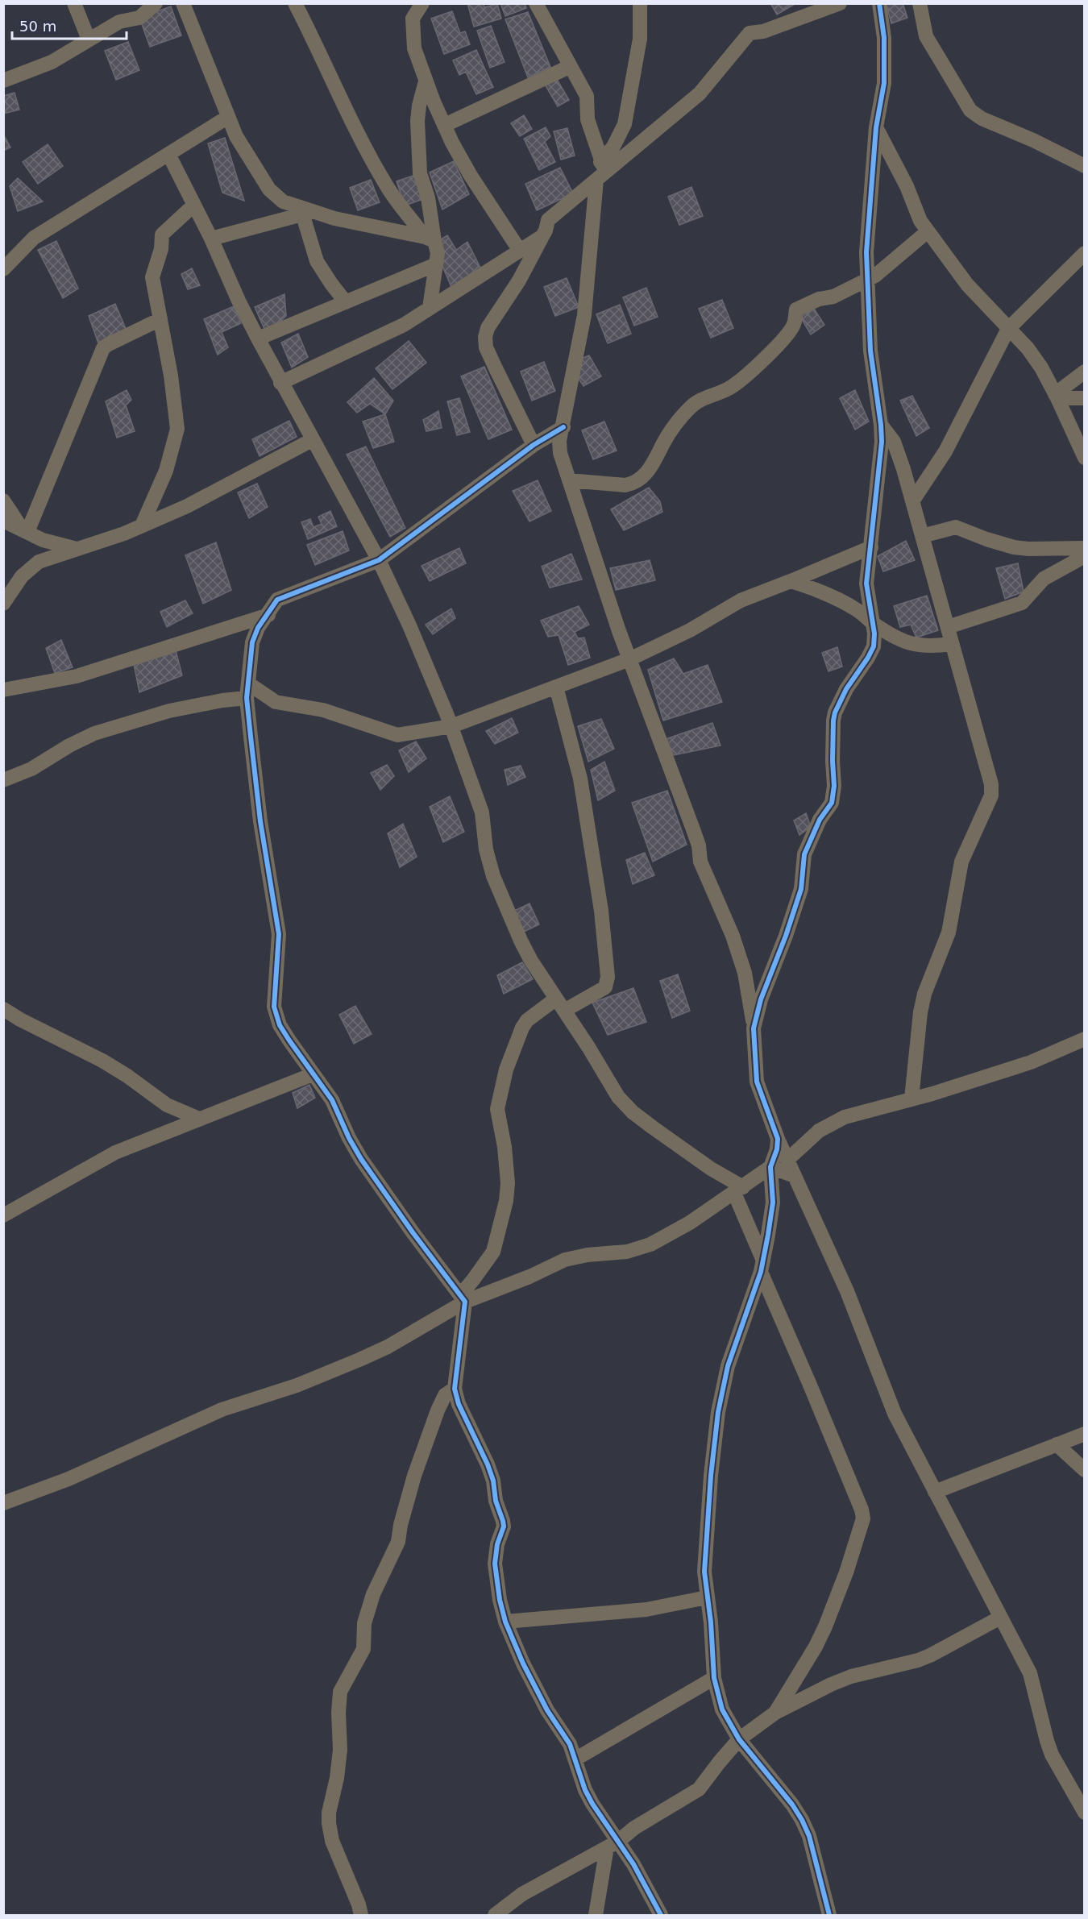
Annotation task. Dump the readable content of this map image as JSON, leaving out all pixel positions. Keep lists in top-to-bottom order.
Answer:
{
  "scale_bar": "50 m"
}
